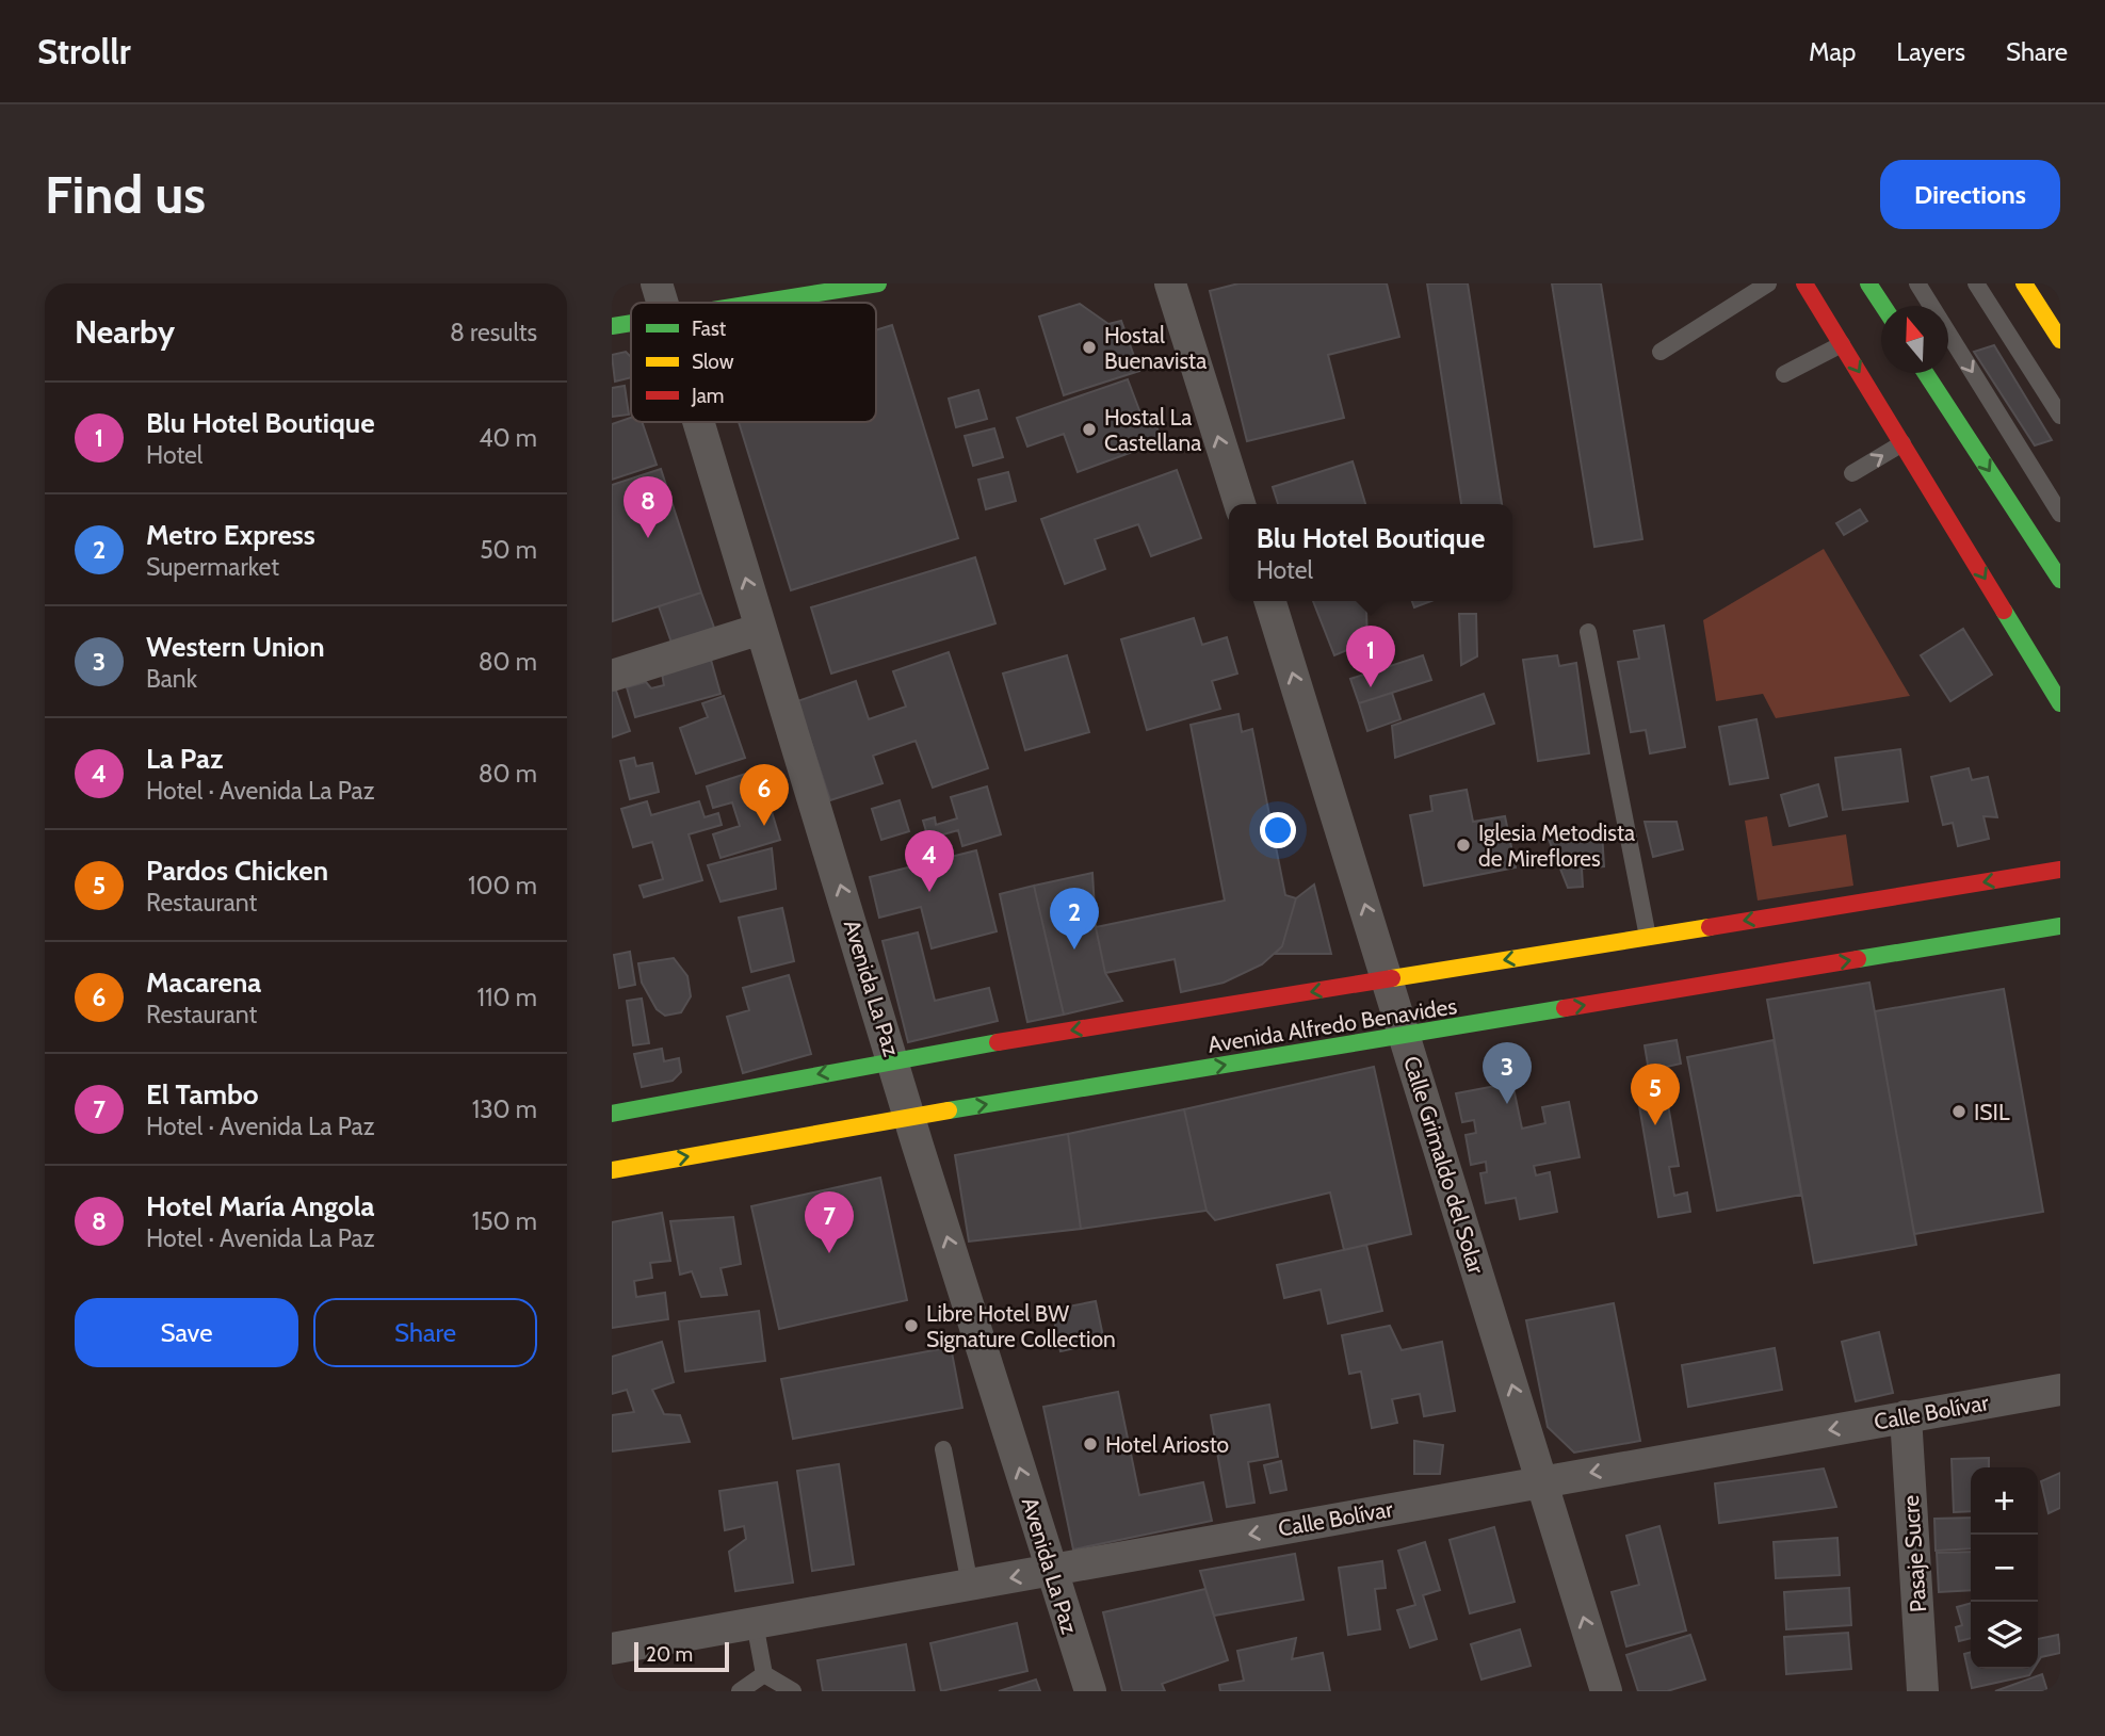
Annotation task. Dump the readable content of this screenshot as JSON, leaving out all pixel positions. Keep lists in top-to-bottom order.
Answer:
{
  "streets": {
    "main road": ["Avenida Alfredo Benavides"],
    "street": [
      "Avenida La Paz",
      "Calle Grimaldo del Solar",
      "Calle Bolívar",
      "Pasaje Sucre"
    ]
  },
  "crossings": [
    ["Avenida La Paz", "Avenida Alfredo Benavides"],
    ["Avenida La Paz", "Calle Bolívar"],
    ["Avenida Alfredo Benavides", "Calle Grimaldo del Solar"],
    ["Calle Grimaldo del Solar", "Calle Bolívar"],
    ["Calle Bolívar", "Pasaje Sucre"]
  ],
  "one_way": ["Avenida La Paz", "Calle Grimaldo del Solar", "Calle Bolívar"],
  "places": [
    "Hostal Buenavista",
    "Hostal La Castellana",
    "Iglesia Metodista de Mireflores",
    "ISIL",
    "Libre Hotel BW Signature Collection",
    "Hotel Ariosto"
  ],
  "legend": ["Fast", "Slow", "Jam"],
  "scale_bar": "20 m",
  "north": "top",
  "page": {
    "header": "Strollr",
    "nav": ["Map", "Layers", "Share"],
    "buttons": [
      "Directions",
      ["Save", "Share"]
    ],
    "title": "Find us",
    "heading": ["Nearby", "8 results"],
    "list": [
      {
        "mark": "1",
        "name": "Blu Hotel Boutique",
        "note": "Hotel",
        "value": "40 m"
      },
      {
        "mark": "2",
        "name": "Metro Express",
        "note": "Supermarket",
        "value": "50 m"
      },
      {
        "mark": "3",
        "name": "Western Union",
        "note": "Bank",
        "value": "80 m"
      },
      {
        "mark": "4",
        "name": "La Paz",
        "note": "Hotel · Avenida La Paz",
        "value": "80 m"
      },
      {
        "mark": "5",
        "name": "Pardos Chicken",
        "note": "Restaurant",
        "value": "100 m"
      },
      {
        "mark": "6",
        "name": "Macarena",
        "note": "Restaurant",
        "value": "110 m"
      },
      {
        "mark": "7",
        "name": "El Tambo",
        "note": "Hotel · Avenida La Paz",
        "value": "130 m"
      },
      {
        "mark": "8",
        "name": "Hotel María Angola",
        "note": "Hotel · Avenida La Paz",
        "value": "150 m"
      }
    ],
    "pins": [
      "8",
      "1",
      "6",
      "4",
      "2",
      "3",
      "5",
      "7"
    ],
    "popup": ["Blu Hotel Boutique", "Hotel"],
    "map_buttons": ["+", "−"],
    "scale": "20 m"
  }
}
